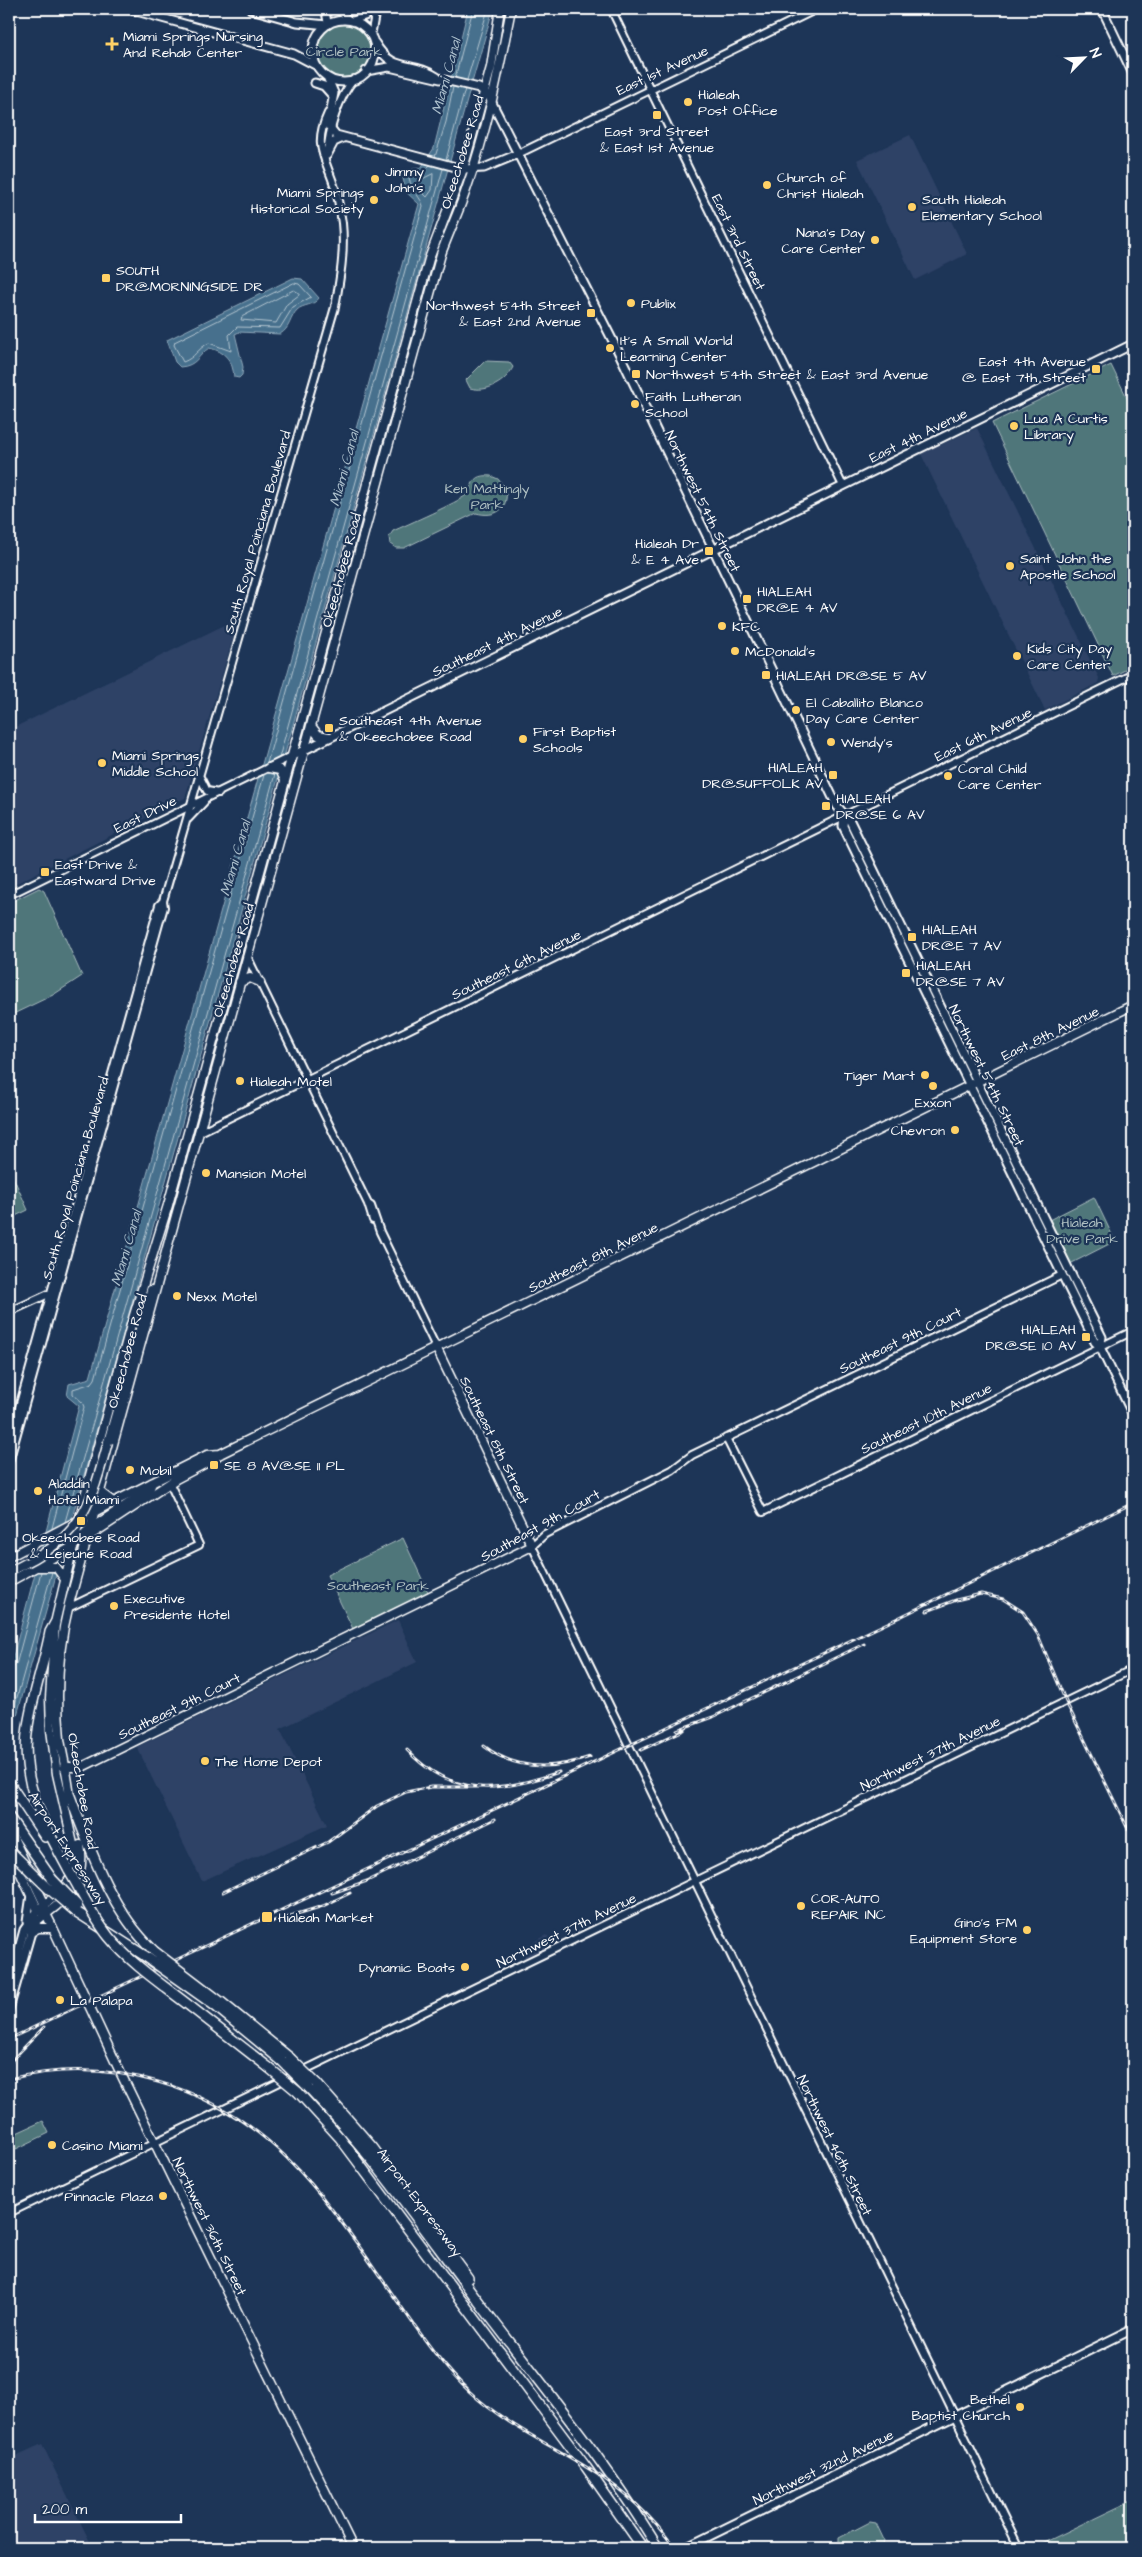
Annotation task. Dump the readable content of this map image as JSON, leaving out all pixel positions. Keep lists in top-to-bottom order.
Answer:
{
  "streets": {
    "highway": ["Airport Expressway"],
    "main road": [
      "Okeechobee Road",
      "East 4th Avenue",
      "Northwest 54th Street",
      "South Royal Poinciana Boulevard",
      "Southeast 4th Avenue",
      "East 8th Avenue",
      "Southeast 8th Avenue",
      "Southeast 9th Court",
      "Southeast 8th Street",
      "Northwest 36th Street",
      "Northwest 32nd Avenue"
    ],
    "street": [
      "East 1st Avenue",
      "East 3rd Street",
      "East 6th Avenue",
      "East Drive",
      "Southeast 6th Avenue",
      "Southeast 10th Avenue",
      "Northwest 37th Avenue",
      "Northwest 46th Street"
    ]
  },
  "crossings": [
    ["East 1st Avenue", "East 3rd Street"],
    ["East 1st Avenue", "Northwest 54th Street"],
    ["Okeechobee Road", "Northwest 54th Street"],
    ["Okeechobee Road", "Southeast 4th Avenue"],
    ["Okeechobee Road", "East Drive"],
    ["Okeechobee Road", "Southeast 6th Avenue"],
    ["Okeechobee Road", "Southeast 9th Court"],
    ["Okeechobee Road", "Southeast 8th Street"],
    ["Okeechobee Road", "Northwest 36th Street"],
    ["East 3rd Street", "East 4th Avenue"],
    ["East 4th Avenue", "Northwest 54th Street"],
    ["East 4th Avenue", "Southeast 4th Avenue"],
    ["Northwest 54th Street", "Southeast 4th Avenue"],
    ["Northwest 54th Street", "East 6th Avenue"],
    ["Northwest 54th Street", "Southeast 6th Avenue"],
    ["Northwest 54th Street", "East 8th Avenue"],
    ["Northwest 54th Street", "Southeast 8th Avenue"],
    ["Northwest 54th Street", "Southeast 9th Court"],
    ["Northwest 54th Street", "Southeast 10th Avenue"],
    ["South Royal Poinciana Boulevard", "East Drive"],
    ["Southeast 4th Avenue", "East Drive"],
    ["East 6th Avenue", "Southeast 6th Avenue"],
    ["Southeast 6th Avenue", "Southeast 8th Street"],
    ["East 8th Avenue", "Southeast 8th Avenue"],
    ["Southeast 8th Avenue", "Southeast 8th Street"],
    ["Southeast 9th Court", "Southeast 10th Avenue"],
    ["Southeast 9th Court", "Southeast 8th Street"],
    ["Southeast 8th Street", "Northwest 46th Street"],
    ["Northwest 37th Avenue", "Northwest 46th Street"],
    ["Northwest 37th Avenue", "Northwest 36th Street"],
    ["Airport Expressway", "Northwest 36th Street"],
    ["Northwest 46th Street", "Northwest 32nd Avenue"]
  ],
  "water": ["Miami Canal"],
  "parks": [
    "Circle Park",
    "Ken Mattingly Park",
    "Hialeah Drive Park",
    "Southeast Park"
  ],
  "places": {
    "health": ["Miami Springs Nursing And Rehab Center"],
    "other": [
      "Hialeah Post Office",
      "Jimmy John's",
      "Church of Christ Hialeah",
      "Miami Springs Historical Society",
      "South Hialeah Elementary School",
      "Nana's Day Care Center",
      "Publix",
      "It's A Small World Learning Center",
      "Faith Lutheran School",
      "Lua A Curtis Library",
      "Saint John the Apostle School",
      "KFC",
      "McDonald's",
      "Kids City Day Care Center",
      "El Caballito Blanco Day Care Center",
      "First Baptist Schools",
      "Wendy's",
      "Miami Springs Middle School",
      "Coral Child Care Center",
      "Tiger Mart",
      "Hialeah Motel",
      "Exxon",
      "Chevron",
      "Mansion Motel",
      "Nexx Motel",
      "Mobil",
      "Aladdin Hotel Miami",
      "Executive Presidente Hotel",
      "The Home Depot",
      "COR-AUTO REPAIR INC",
      "Gino's FM Equipment Store",
      "Dynamic Boats",
      "La Palapa",
      "Casino Miami",
      "Pinnacle Plaza",
      "Bethel Baptist Church"
    ],
    "transit": [
      "East 3rd Street & East 1st Avenue",
      "SOUTH DR@MORNINGSIDE DR",
      "Northwest 54th Street & East 2nd Avenue",
      "East 4th Avenue @ East 7th Street",
      "Northwest 54th Street & East 3rd Avenue",
      "Hialeah Dr & E 4 Ave",
      "HIALEAH DR@E 4 AV",
      "HIALEAH DR@SE 5 AV",
      "Southeast 4th Avenue & Okeechobee Road",
      "HIALEAH DR@SUFFOLK AV",
      "HIALEAH DR@SE 6 AV",
      "East Drive & Eastward Drive",
      "HIALEAH DR@E 7 AV",
      "HIALEAH DR@SE 7 AV",
      "HIALEAH DR@SE 10 AV",
      "SE 8 AV@SE 11 PL",
      "Okeechobee Road & Lejeune Road",
      "Hialeah Market"
    ]
  },
  "scale_bar": "200 m",
  "north": "top right"
}
